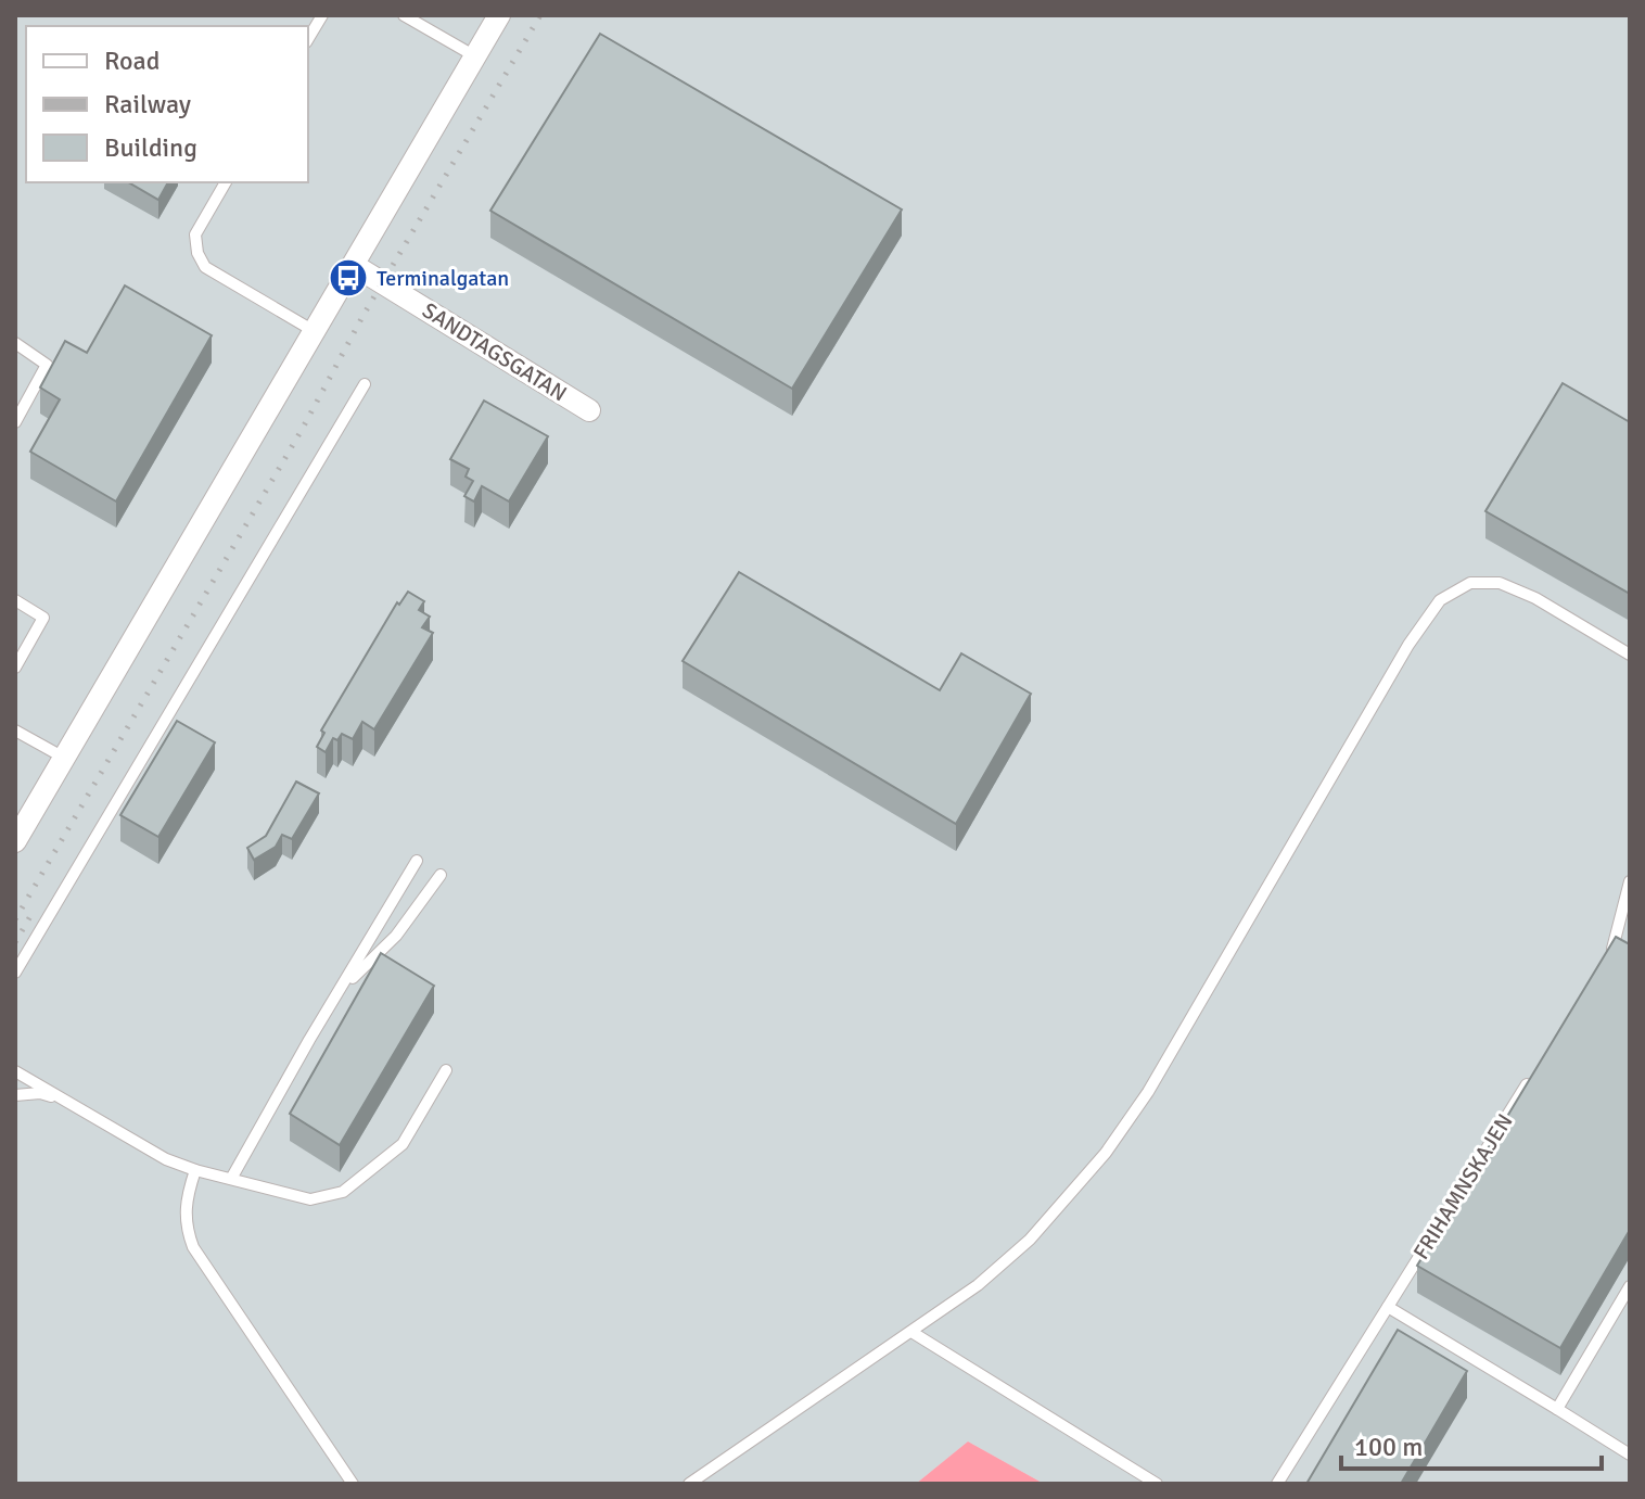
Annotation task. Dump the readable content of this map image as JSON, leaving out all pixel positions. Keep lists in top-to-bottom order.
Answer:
{
  "streets": {
    "street": ["SANDTAGSGATAN"],
    "lane": ["FRIHAMNSKAJEN"]
  },
  "places": {
    "bus stop": ["Terminalgatan"]
  },
  "legend": ["Road", "Railway", "Building"],
  "scale_bar": "100 m"
}
